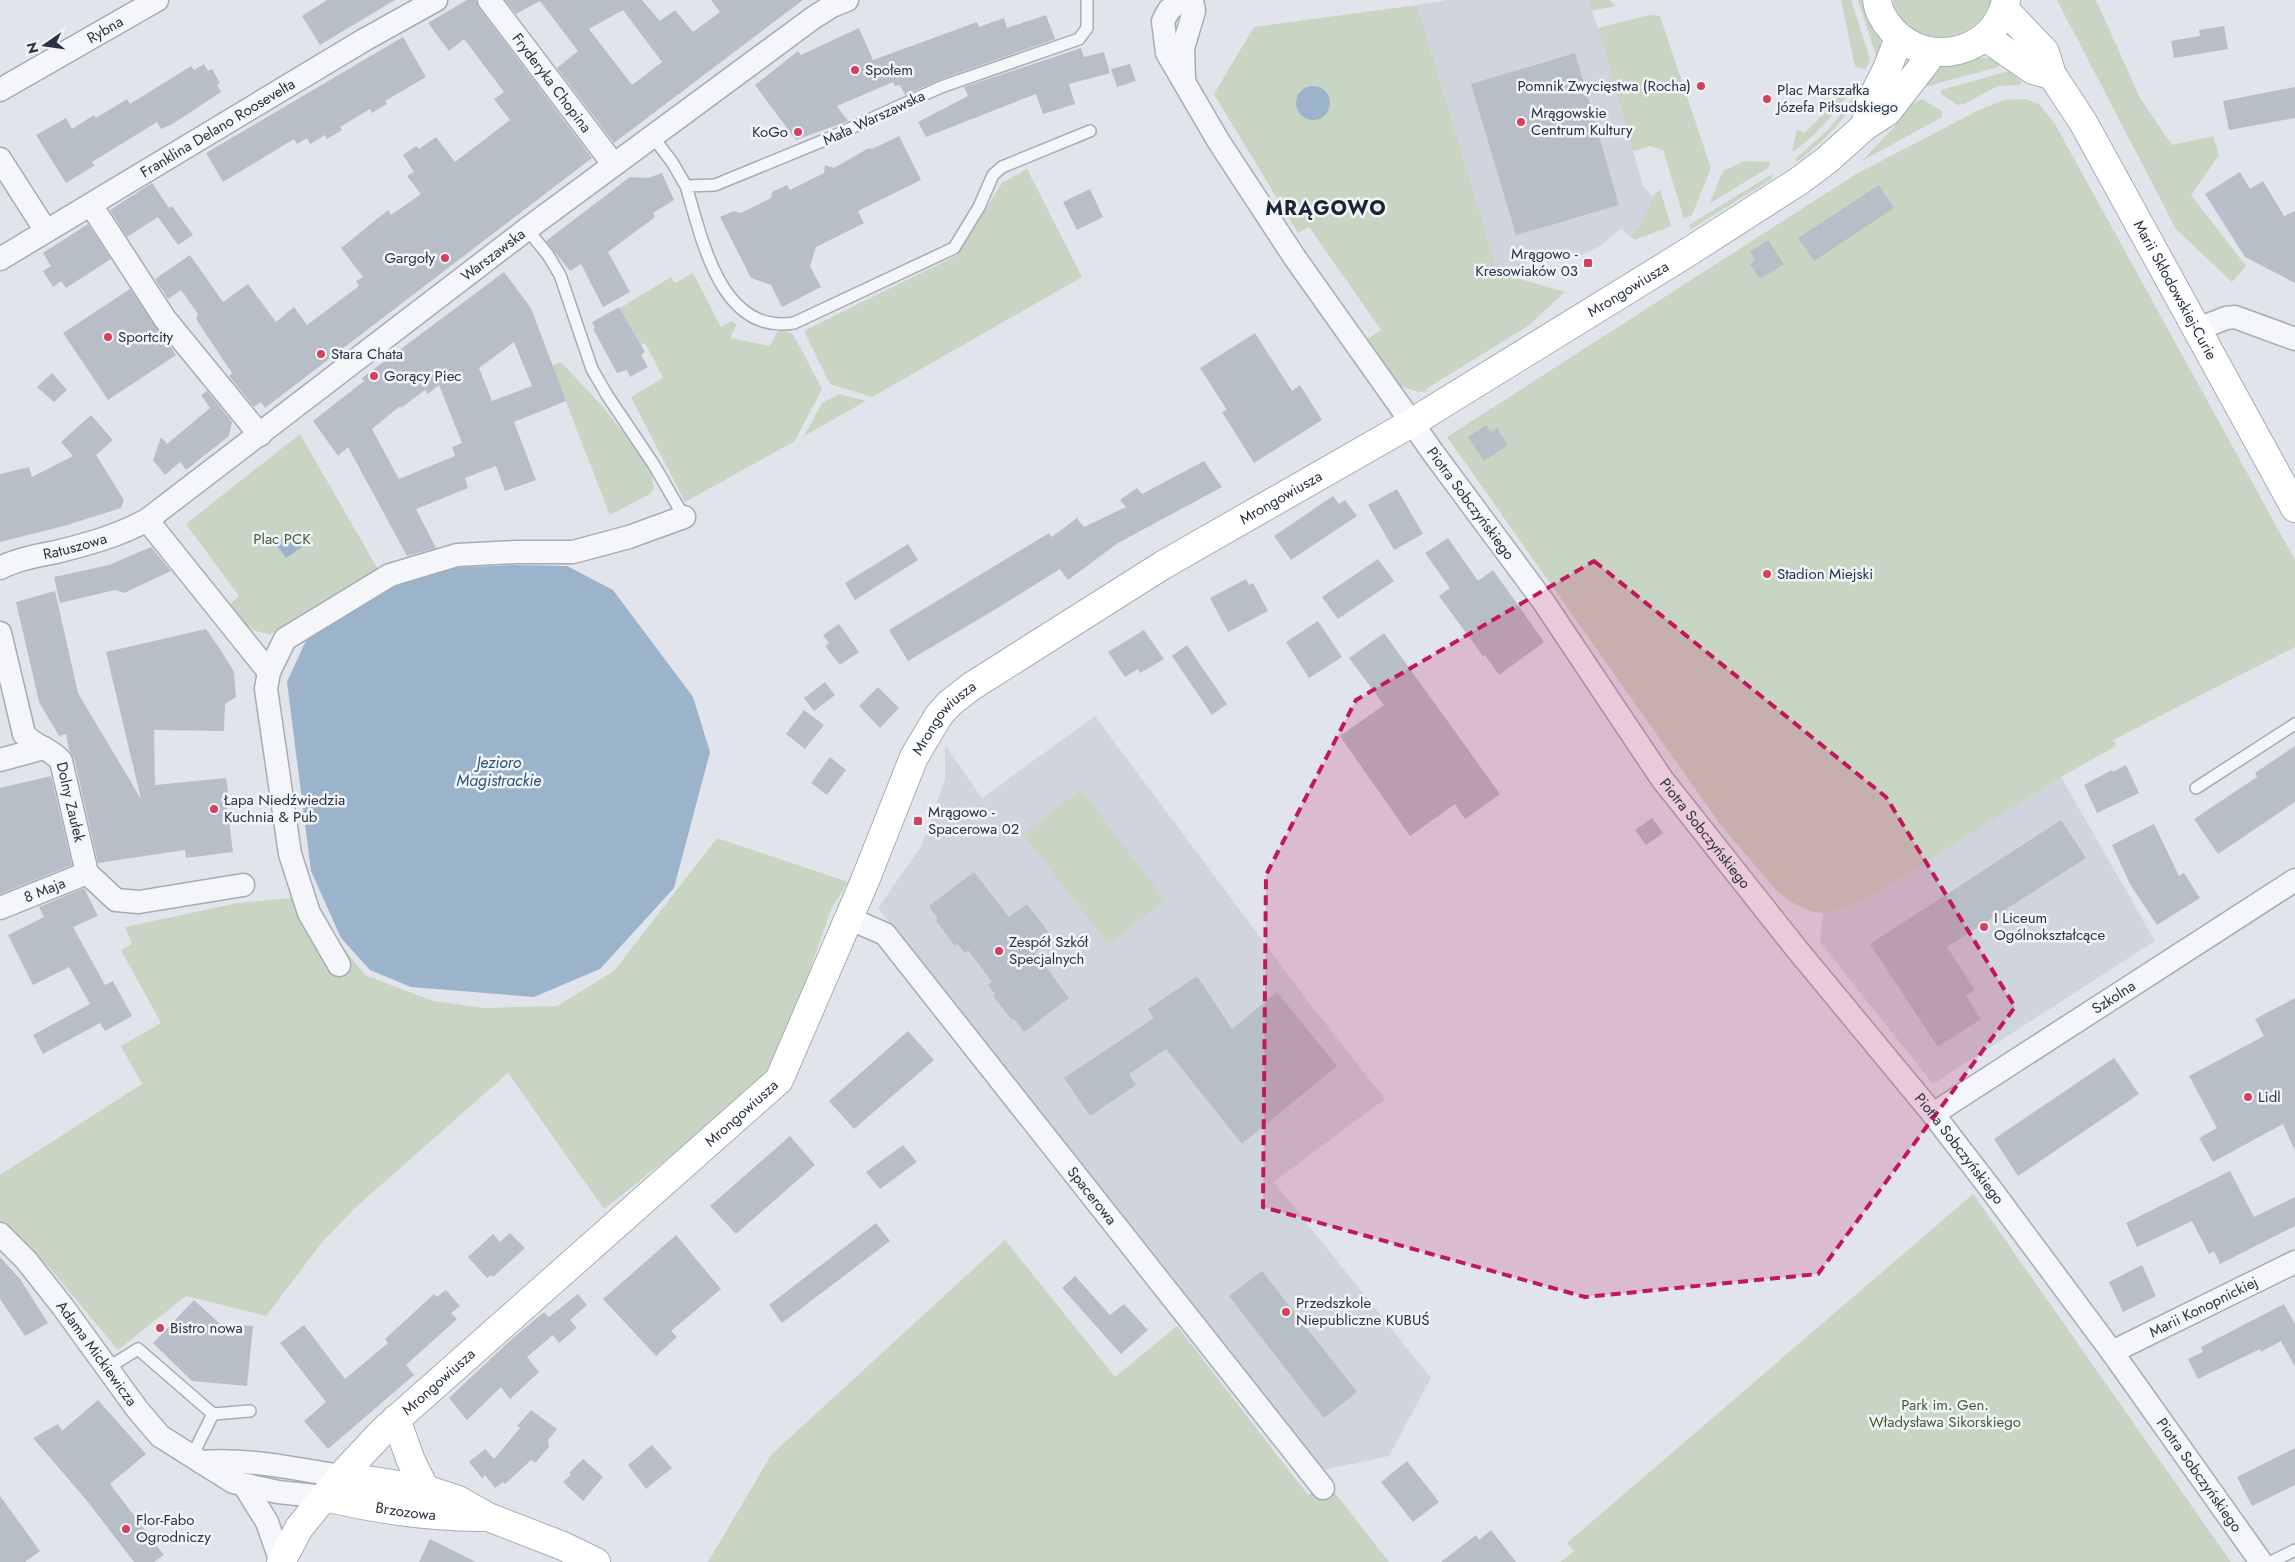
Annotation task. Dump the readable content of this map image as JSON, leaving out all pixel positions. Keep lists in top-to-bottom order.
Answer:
{
  "streets": {
    "street": [
      "Rybna",
      "Fryderyka Chopina",
      "Franklina Delano Roosevelta",
      "Warszawska",
      "Mrongowiusza",
      "Marii Skłodowskiej-Curie",
      "Piotra Sobczyńskiego",
      "Ratuszowa",
      "Dolny Zaułek",
      "8 Maja",
      "Szkolna",
      "Spacerowa",
      "Marii Konopnickiej",
      "Adama Mickiewicza",
      "Brzozowa"
    ],
    "lane": ["Mała Warszawska"]
  },
  "crossings": [
    ["Fryderyka Chopina", "Warszawska"],
    ["Warszawska", "Ratuszowa"],
    ["Mrongowiusza", "Piotra Sobczyńskiego"],
    ["Mrongowiusza", "Spacerowa"],
    ["Mrongowiusza", "Adama Mickiewicza"],
    ["Mrongowiusza", "Brzozowa"],
    ["Piotra Sobczyńskiego", "Szkolna"],
    ["Piotra Sobczyńskiego", "Marii Konopnickiej"],
    ["Dolny Zaułek", "8 Maja"],
    ["Adama Mickiewicza", "Brzozowa"]
  ],
  "districts": ["MRĄGOWO"],
  "water": ["Jezioro Magistrackie"],
  "parks": ["Plac PCK", "Park im. Gen. Władysława Sikorskiego"],
  "places": {
    "other": [
      "Społem",
      "Pomnik Zwycięstwa (Rocha)",
      "Plac Marszałka Józefa Piłsudskiego",
      "Mrągowskie Centrum Kultury",
      "KoGo",
      "Gargoły",
      "Sportcity",
      "Stara Chata",
      "Gorący Piec",
      "Stadion Miejski",
      "Łapa Niedźwiedzia Kuchnia & Pub",
      "I Liceum Ogólnokształcące",
      "Zespół Szkół Specjalnych",
      "Lidl",
      "Przedszkole Niepubliczne KUBUŚ",
      "Bistro nowa",
      "Flor-Fabo Ogrodniczy"
    ],
    "transit": ["Mrągowo - Kresowiaków 03", "Mrągowo - Spacerowa 02"]
  },
  "north": "left"
}
